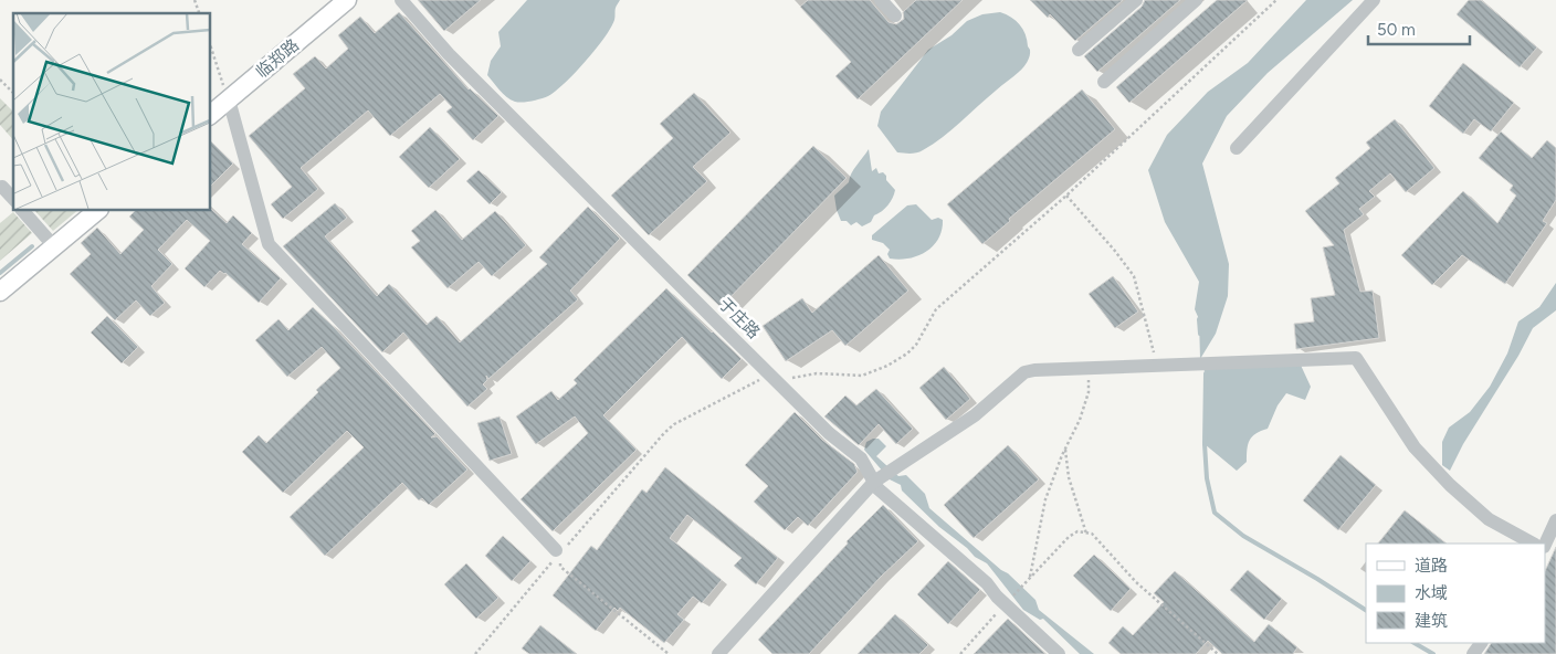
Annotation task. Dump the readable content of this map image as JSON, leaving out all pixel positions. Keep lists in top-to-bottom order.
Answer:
{
  "streets": {
    "main road": ["临郑路"],
    "street": ["于庄路"]
  },
  "legend": ["道路", "水域", "建筑"],
  "scale_bar": "50 m"
}
